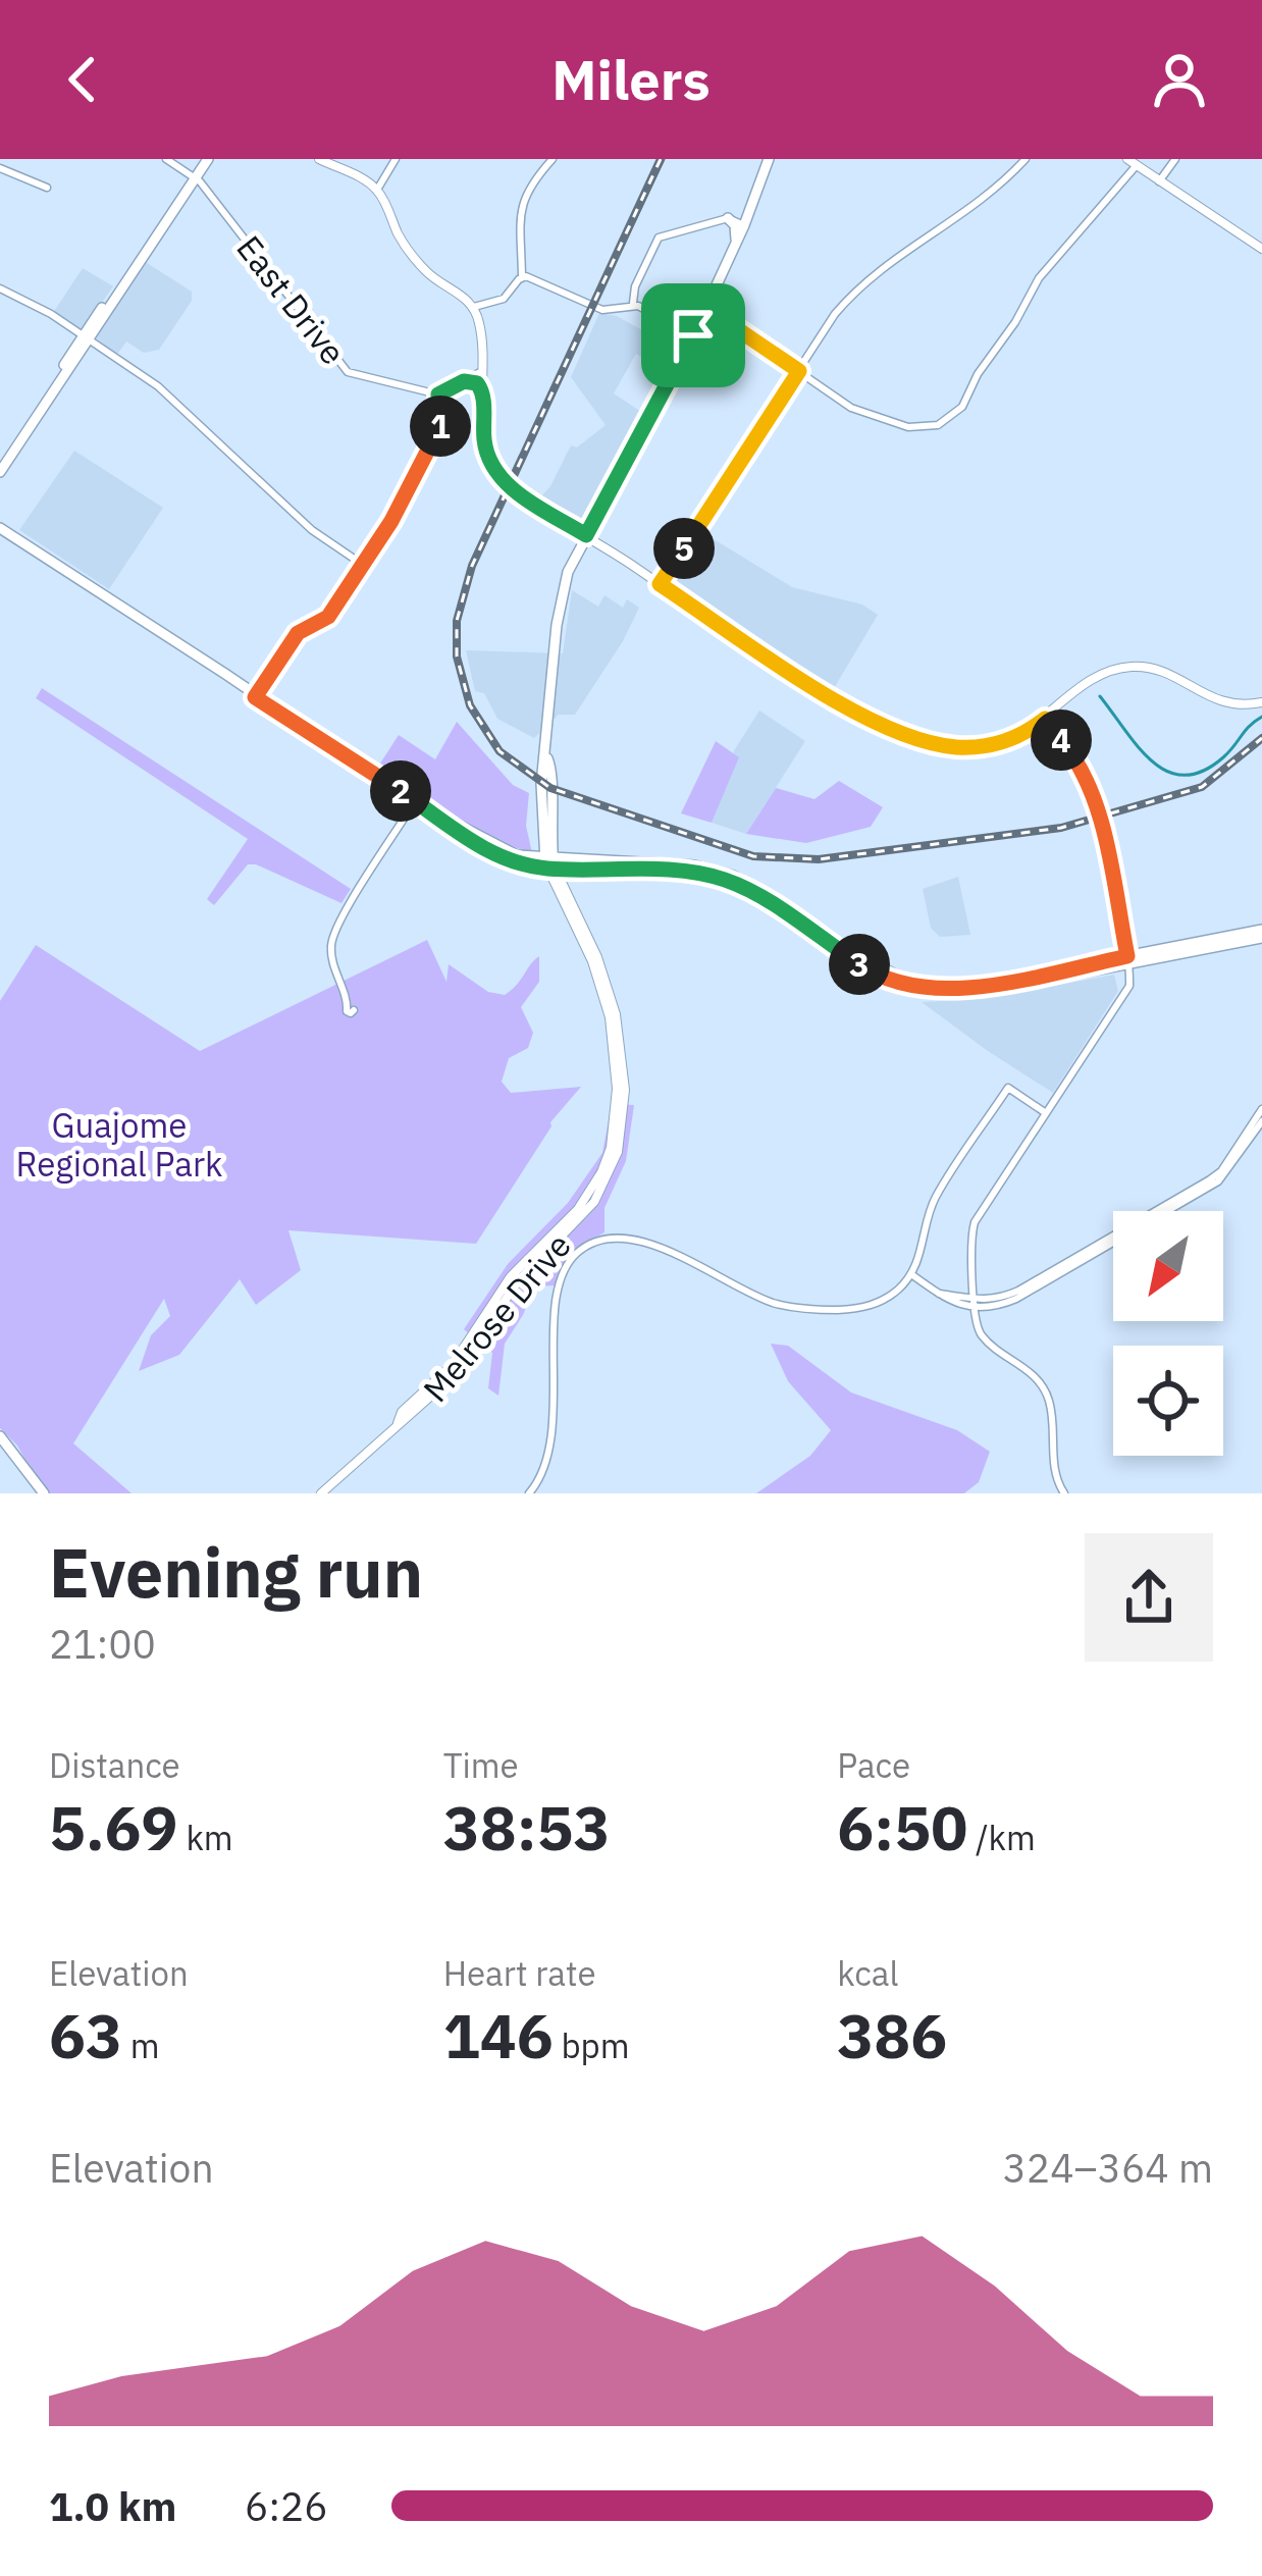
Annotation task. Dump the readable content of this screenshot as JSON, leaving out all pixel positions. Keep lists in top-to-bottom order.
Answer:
{
  "streets": {
    "main road": ["Melrose Drive"],
    "street": ["East Drive"]
  },
  "parks": ["Guajome Regional Park"],
  "north": "bottom left",
  "page": {
    "header": "Milers",
    "pins": [
      "1",
      "5",
      "4",
      "2",
      "3"
    ],
    "heading": ["Evening run", "21:00"],
    "stats": [
      ["Distance", "5.69 km"],
      ["Time", "38:53"],
      ["Pace", "6:50 /km"],
      ["Elevation", "63 m"],
      ["Heart rate", "146 bpm"],
      ["kcal", "386"]
    ],
    "chart": ["Elevation", "324–364 m"],
    "list": [
      {
        "name": "1.0 km",
        "note": "6:26"
      }
    ]
  }
}
